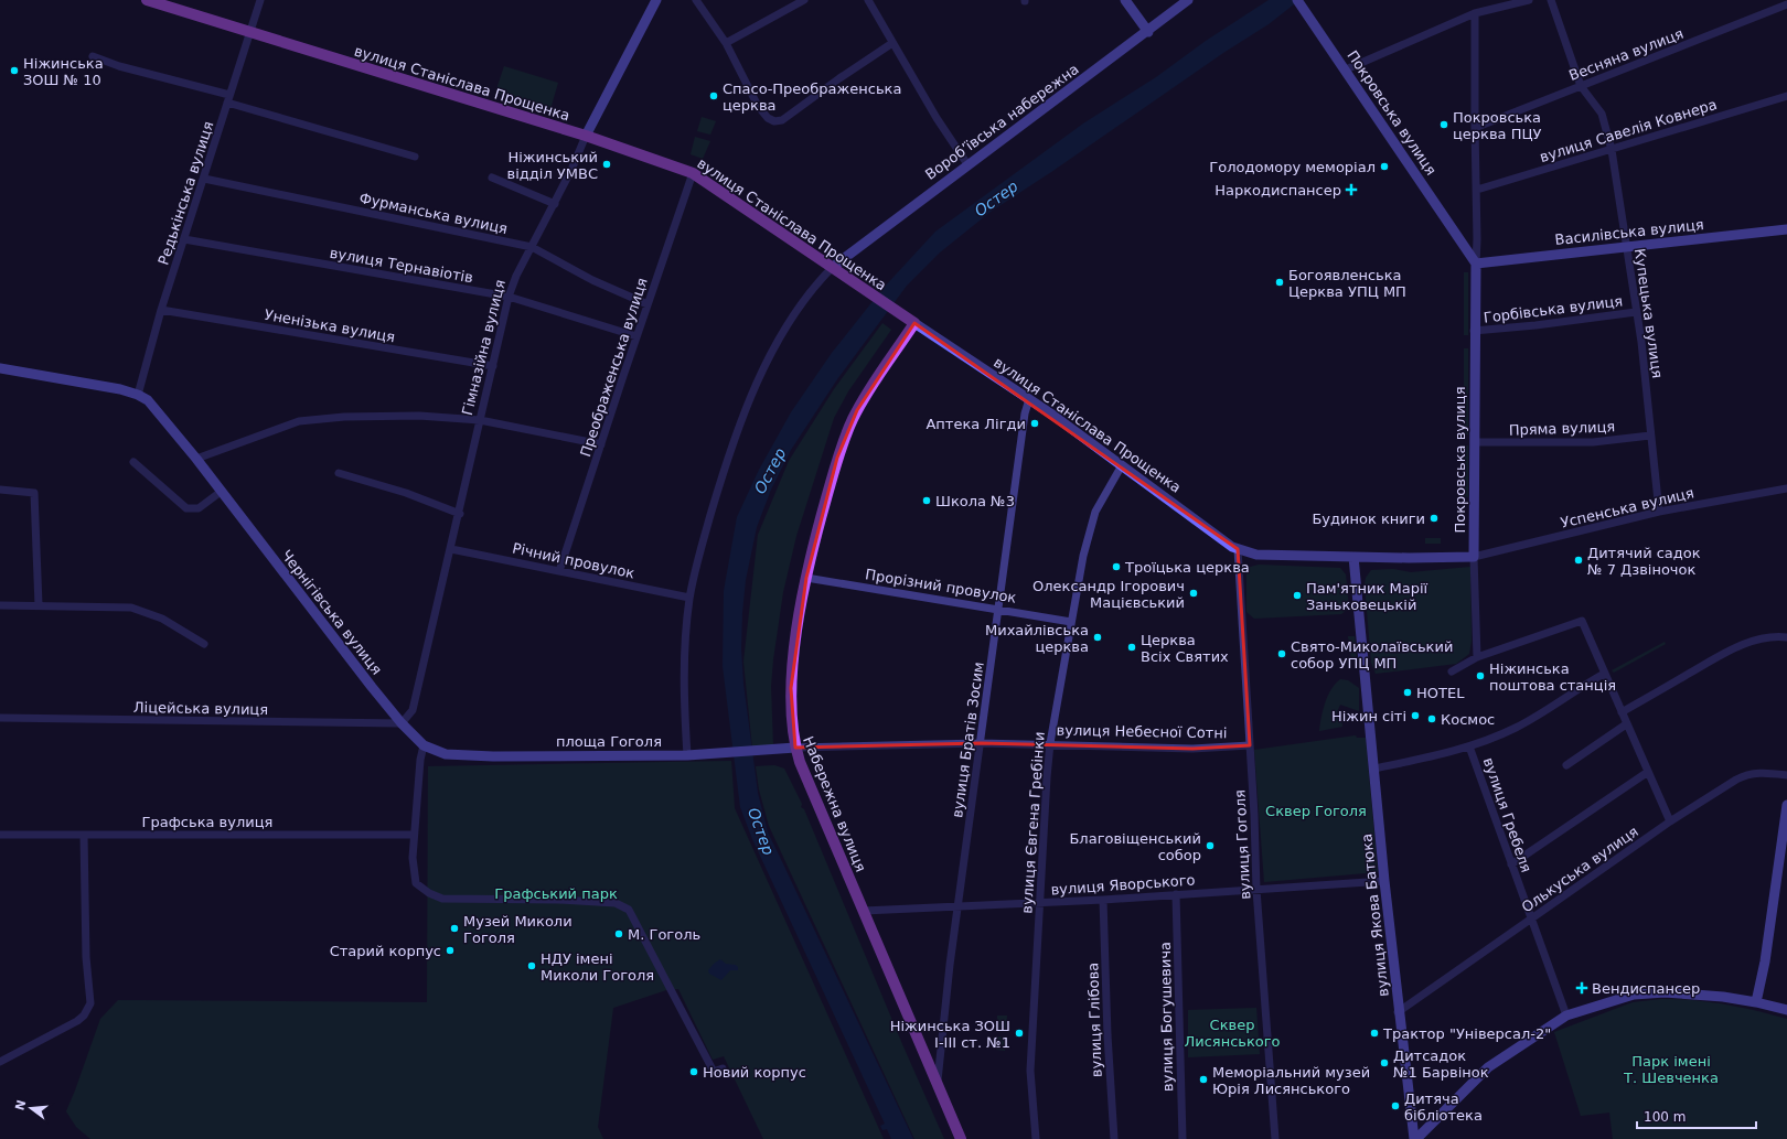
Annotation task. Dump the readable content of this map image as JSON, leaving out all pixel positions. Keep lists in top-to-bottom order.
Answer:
{
  "streets": {
    "main road": ["вулиця Станіслава Прощенка", "Набережна вулиця"],
    "street": [
      "Весняна вулиця",
      "Покровська вулиця",
      "Воробʼївська набережна",
      "вулиця Савелія Ковнера",
      "Редькінська вулиця",
      "Фурманська вулиця",
      "Василівська вулиця",
      "вулиця Тернавіотів",
      "Горбівська вулиця",
      "Купецька вулиця",
      "Уненізька вулиця",
      "Гімназійна вулиця",
      "Преображенська вулиця",
      "Пряма вулиця",
      "Успенська вулиця",
      "Річний провулок",
      "Прорізний провулок",
      "Чернігівська вулиця",
      "Ліцейська вулиця",
      "вулиця Небесної Сотні",
      "вулиця Братів Зосим",
      "площа Гоголя",
      "вулиця Гребеля",
      "Графська вулиця",
      "вулиця Євгена Гребінки",
      "вулиця Гоголя",
      "Олькуська вулиця",
      "вулиця Яворського",
      "вулиця Якова Батюка",
      "вулиця Богушевича",
      "вулиця Глібова"
    ]
  },
  "crossings": [
    ["Весняна вулиця", "Покровська вулиця"],
    ["Весняна вулиця", "Купецька вулиця"],
    ["вулиця Станіслава Прощенка", "Воробʼївська набережна"],
    ["вулиця Станіслава Прощенка", "Редькінська вулиця"],
    ["вулиця Станіслава Прощенка", "Гімназійна вулиця"],
    ["вулиця Станіслава Прощенка", "Преображенська вулиця"],
    ["вулиця Станіслава Прощенка", "вулиця Братів Зосим"],
    ["вулиця Станіслава Прощенка", "Набережна вулиця"],
    ["вулиця Станіслава Прощенка", "вулиця Євгена Гребінки"],
    ["вулиця Станіслава Прощенка", "вулиця Гоголя"],
    ["Покровська вулиця", "вулиця Савелія Ковнера"],
    ["Покровська вулиця", "Василівська вулиця"],
    ["Покровська вулиця", "Горбівська вулиця"],
    ["Покровська вулиця", "Пряма вулиця"],
    ["Покровська вулиця", "Успенська вулиця"],
    ["вулиця Савелія Ковнера", "Купецька вулиця"],
    ["Редькінська вулиця", "Фурманська вулиця"],
    ["Редькінська вулиця", "вулиця Тернавіотів"],
    ["Редькінська вулиця", "Уненізька вулиця"],
    ["Редькінська вулиця", "Чернігівська вулиця"],
    ["Фурманська вулиця", "Гімназійна вулиця"],
    ["Фурманська вулиця", "Преображенська вулиця"],
    ["Василівська вулиця", "Купецька вулиця"],
    ["вулиця Тернавіотів", "Гімназійна вулиця"],
    ["вулиця Тернавіотів", "Преображенська вулиця"],
    ["Горбівська вулиця", "Купецька вулиця"],
    ["Купецька вулиця", "Пряма вулиця"],
    ["Купецька вулиця", "Успенська вулиця"],
    ["Уненізька вулиця", "Гімназійна вулиця"],
    ["Гімназійна вулиця", "Річний провулок"],
    ["Гімназійна вулиця", "Чернігівська вулиця"],
    ["Гімназійна вулиця", "Ліцейська вулиця"],
    ["Преображенська вулиця", "Річний провулок"],
    ["Прорізний провулок", "вулиця Братів Зосим"],
    ["Прорізний провулок", "Набережна вулиця"],
    ["Прорізний провулок", "вулиця Євгена Гребінки"],
    ["Чернігівська вулиця", "Ліцейська вулиця"],
    ["Чернігівська вулиця", "площа Гоголя"],
    ["вулиця Небесної Сотні", "вулиця Братів Зосим"],
    ["вулиця Небесної Сотні", "площа Гоголя"],
    ["вулиця Небесної Сотні", "Набережна вулиця"],
    ["вулиця Небесної Сотні", "вулиця Євгена Гребінки"],
    ["вулиця Небесної Сотні", "вулиця Гоголя"],
    ["вулиця Братів Зосим", "Набережна вулиця"],
    ["вулиця Братів Зосим", "вулиця Яворського"],
    ["площа Гоголя", "Набережна вулиця"],
    ["Набережна вулиця", "вулиця Яворського"],
    ["вулиця Гребеля", "Олькуська вулиця"],
    ["вулиця Євгена Гребінки", "вулиця Яворського"],
    ["вулиця Гоголя", "вулиця Яворського"],
    ["Олькуська вулиця", "вулиця Якова Батюка"],
    ["вулиця Яворського", "вулиця Якова Батюка"],
    ["вулиця Яворського", "вулиця Богушевича"],
    ["вулиця Яворського", "вулиця Глібова"]
  ],
  "water": ["Остер"],
  "parks": [
    "Сквер Гоголя",
    "Графський парк",
    "Сквер Лисянського",
    "Парк імені Т. Шевченка"
  ],
  "places": {
    "other": [
      "Ніжинська ЗОШ № 10",
      "Спасо-Преображенська церква",
      "Покровська церква ПЦУ",
      "Ніжинський відділ УМВС",
      "Голодомору меморіал",
      "Богоявленська Церква УПЦ МП",
      "Аптека Лігди",
      "Школа №3",
      "Будинок книги",
      "Дитячий садок № 7 Дзвіночок",
      "Троїцька церква",
      "Олександр Ігорович Мацієвський",
      "Пам'ятник Марії Заньковецькій",
      "Михайлівська церква",
      "Церква Всіх Святих",
      "Свято-Миколаївський собор УПЦ МП",
      "Ніжинська поштова станція",
      "HOTEL",
      "Ніжин сіті",
      "Космос",
      "Благовіщенський собор",
      "Музей Миколи Гоголя",
      "М. Гоголь",
      "Старий корпус",
      "НДУ імені Миколи Гоголя",
      "Ніжинська ЗОШ І-ІІІ ст. №1",
      "Трактор \"Універсал-2\"",
      "Дитсадок №1 Барвінок",
      "Новий корпус",
      "Меморіальний музей Юрія Лисянського",
      "Дитяча бібліотека"
    ],
    "health": ["Наркодиспансер", "Вендиспансер"]
  },
  "scale_bar": "100 m",
  "north": "left"
}
